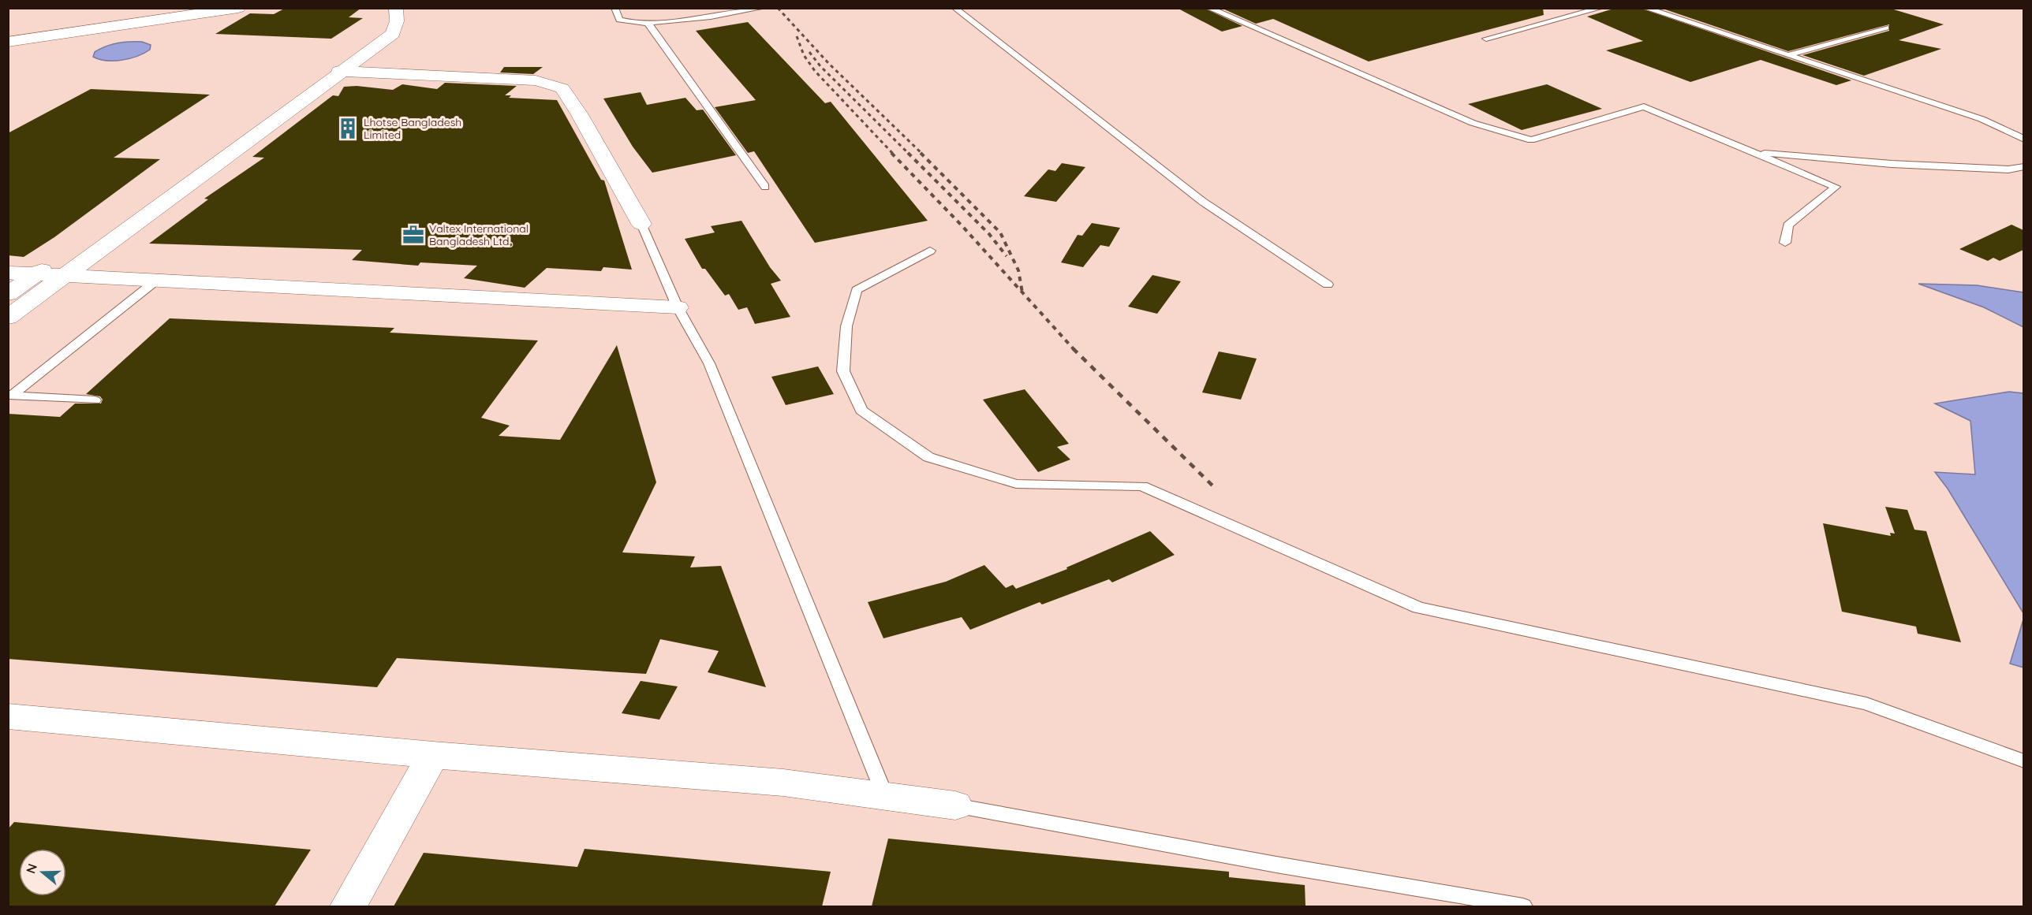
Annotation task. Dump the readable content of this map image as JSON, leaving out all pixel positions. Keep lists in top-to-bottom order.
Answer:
{
  "places": {
    "building": ["Lhotse Bangladesh Limited"],
    "office": ["Valtex International Bangladesh Ltd."]
  },
  "north": "left"
}
